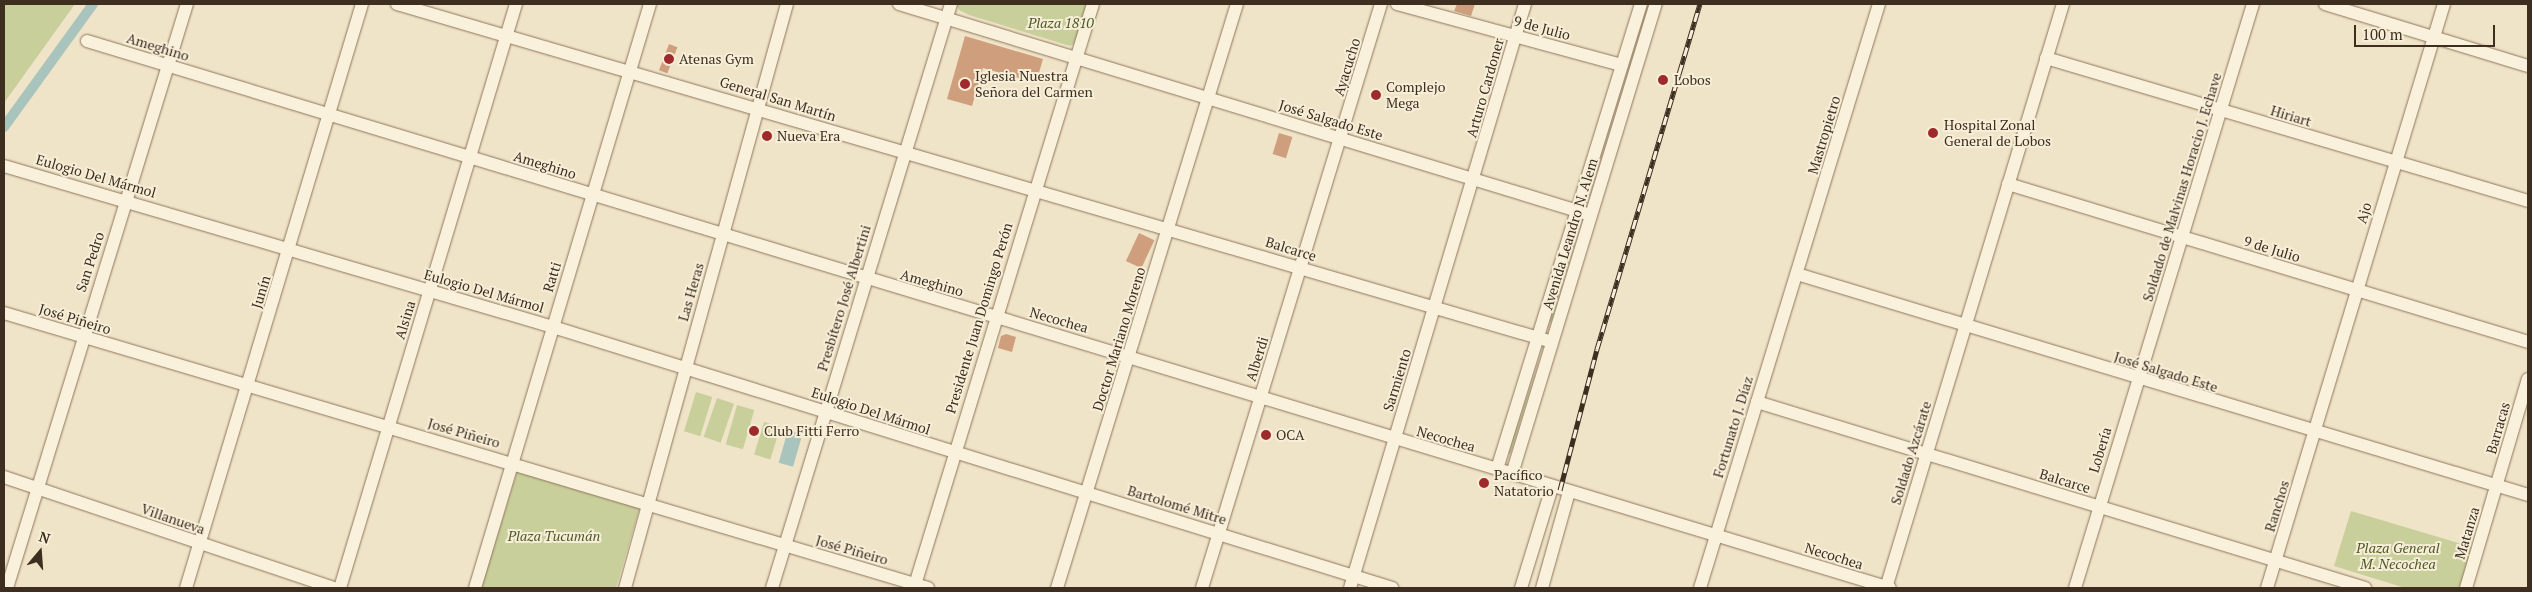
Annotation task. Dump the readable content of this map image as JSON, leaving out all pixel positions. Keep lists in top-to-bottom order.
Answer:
{
  "streets": {
    "street": [
      "9 de Julio",
      "Ameghino",
      "Ayacucho",
      "Arturo Cardoner",
      "General San Martín",
      "Hiriart",
      "José Salgado Este",
      "Mastropietro",
      "Eulogio Del Mármol",
      "Soldado de Malvinas Horacio J. Echave",
      "Ajo",
      "Avenida Leandro N. Alem",
      "Balcarce",
      "San Pedro",
      "Ratti",
      "Junín",
      "Las Heras",
      "Presbítero José Albertini",
      "Presidente Juan Domingo Perón",
      "José Piñeiro",
      "Alsina",
      "Necochea",
      "Doctor Mariano Moreno",
      "Alberdi",
      "Sarmiento",
      "Fortunato J. Díaz",
      "Barracas",
      "Lobería",
      "Soldado Azcárate",
      "Bartolomé Mitre",
      "Ranchos",
      "Villanueva",
      "Matanza"
    ]
  },
  "crossings": [
    ["9 de Julio", "Arturo Cardoner"],
    ["9 de Julio", "Soldado de Malvinas Horacio J. Echave"],
    ["9 de Julio", "Ajo"],
    ["9 de Julio", "Avenida Leandro N. Alem"],
    ["9 de Julio", "Soldado Azcárate"],
    ["Ameghino", "San Pedro"],
    ["Ameghino", "Ratti"],
    ["Ameghino", "Junín"],
    ["Ameghino", "Las Heras"],
    ["Ameghino", "Presbítero José Albertini"],
    ["Ameghino", "Presidente Juan Domingo Perón"],
    ["Ameghino", "Alsina"],
    ["Ameghino", "Necochea"],
    ["Ayacucho", "José Salgado Este"],
    ["Ayacucho", "Alberdi"],
    ["Arturo Cardoner", "José Salgado Este"],
    ["Arturo Cardoner", "Sarmiento"],
    ["General San Martín", "Balcarce"],
    ["General San Martín", "Ratti"],
    ["General San Martín", "Las Heras"],
    ["General San Martín", "Presbítero José Albertini"],
    ["General San Martín", "Presidente Juan Domingo Perón"],
    ["General San Martín", "Alsina"],
    ["Hiriart", "Soldado de Malvinas Horacio J. Echave"],
    ["Hiriart", "Ajo"],
    ["Hiriart", "Soldado Azcárate"],
    ["José Salgado Este", "Mastropietro"],
    ["José Salgado Este", "Soldado de Malvinas Horacio J. Echave"],
    ["José Salgado Este", "Ajo"],
    ["José Salgado Este", "Avenida Leandro N. Alem"],
    ["José Salgado Este", "Presbítero José Albertini"],
    ["José Salgado Este", "Presidente Juan Domingo Perón"],
    ["José Salgado Este", "Doctor Mariano Moreno"],
    ["José Salgado Este", "Alberdi"],
    ["José Salgado Este", "Sarmiento"],
    ["José Salgado Este", "Fortunato J. Díaz"],
    ["José Salgado Este", "Barracas"],
    ["José Salgado Este", "Lobería"],
    ["José Salgado Este", "Soldado Azcárate"],
    ["José Salgado Este", "Ranchos"],
    ["José Salgado Este", "Matanza"],
    ["Mastropietro", "Fortunato J. Díaz"],
    ["Eulogio Del Mármol", "San Pedro"],
    ["Eulogio Del Mármol", "Ratti"],
    ["Eulogio Del Mármol", "Junín"],
    ["Eulogio Del Mármol", "Las Heras"],
    ["Eulogio Del Mármol", "Presbítero José Albertini"],
    ["Eulogio Del Mármol", "Presidente Juan Domingo Perón"],
    ["Eulogio Del Mármol", "Alsina"],
    ["Eulogio Del Mármol", "Bartolomé Mitre"],
    ["Soldado de Malvinas Horacio J. Echave", "Lobería"],
    ["Ajo", "Ranchos"],
    ["Avenida Leandro N. Alem", "Balcarce"],
    ["Avenida Leandro N. Alem", "Necochea"],
    ["Balcarce", "Presidente Juan Domingo Perón"],
    ["Balcarce", "Doctor Mariano Moreno"],
    ["Balcarce", "Alberdi"],
    ["Balcarce", "Sarmiento"],
    ["Balcarce", "Fortunato J. Díaz"],
    ["Balcarce", "Lobería"],
    ["Balcarce", "Soldado Azcárate"],
    ["Balcarce", "Ranchos"],
    ["San Pedro", "José Piñeiro"],
    ["San Pedro", "Villanueva"],
    ["Ratti", "José Piñeiro"],
    ["Junín", "José Piñeiro"],
    ["Junín", "Villanueva"],
    ["Las Heras", "José Piñeiro"],
    ["Presbítero José Albertini", "José Piñeiro"],
    ["Presidente Juan Domingo Perón", "José Piñeiro"],
    ["Presidente Juan Domingo Perón", "Necochea"],
    ["Presidente Juan Domingo Perón", "Bartolomé Mitre"],
    ["José Piñeiro", "Alsina"],
    ["Necochea", "Doctor Mariano Moreno"],
    ["Necochea", "Alberdi"],
    ["Necochea", "Sarmiento"],
    ["Necochea", "Fortunato J. Díaz"],
    ["Necochea", "Soldado Azcárate"],
    ["Doctor Mariano Moreno", "Bartolomé Mitre"],
    ["Alberdi", "Bartolomé Mitre"],
    ["Sarmiento", "Bartolomé Mitre"],
    ["Barracas", "Matanza"]
  ],
  "parks": ["Plaza 1810", "Plaza Tucumán", "Plaza General M. Necochea"],
  "places": [
    "Atenas Gym",
    "Lobos",
    "Iglesia Nuestra Señora del Carmen",
    "Complejo Mega",
    "Hospital Zonal General de Lobos",
    "Nueva Era",
    "Club Fitti Ferro",
    "OCA",
    "Pacífico Natatorio"
  ],
  "scale_bar": "100 m",
  "north": "top"
}
